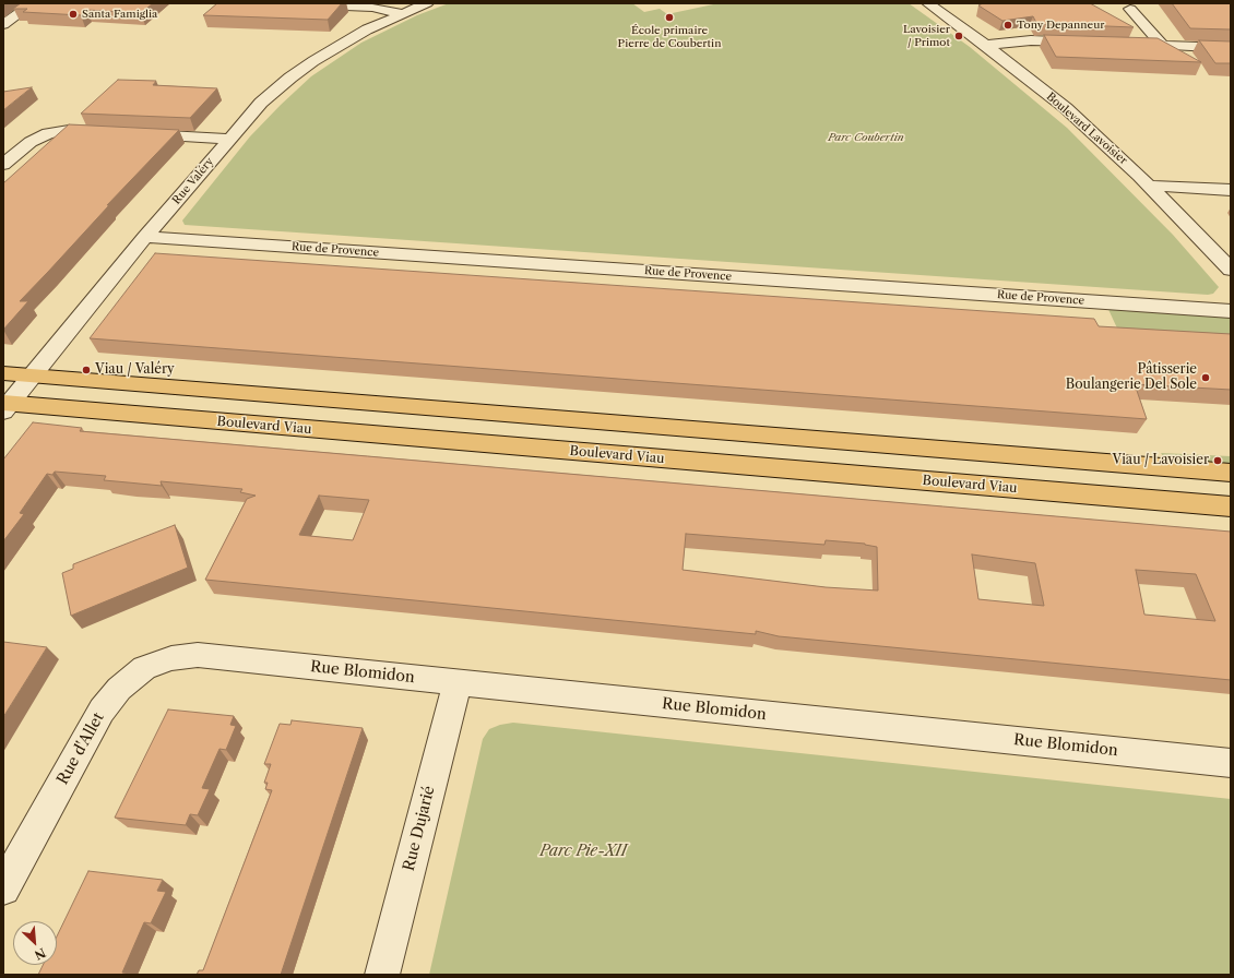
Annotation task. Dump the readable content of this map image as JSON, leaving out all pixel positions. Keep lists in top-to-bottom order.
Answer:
{
  "streets": {
    "main road": ["Boulevard Viau"],
    "street": [
      "Boulevard Lavoisier",
      "Rue Valéry",
      "Rue de Provence",
      "Rue Blomidon",
      "Rue d'Allet",
      "Rue Dujarié"
    ]
  },
  "crossings": [
    ["Rue Valéry", "Rue de Provence"],
    ["Rue Valéry", "Boulevard Viau"],
    ["Rue Blomidon", "Rue d'Allet"],
    ["Rue Blomidon", "Rue Dujarié"]
  ],
  "parks": ["Parc Coubertin", "Parc Pie-XII"],
  "places": [
    "Santa Famiglia",
    "École primaire Pierre de Coubertin",
    "Tony Depanneur",
    "Lavoisier / Primot",
    "Viau / Valéry",
    "Pâtisserie Boulangerie Del Sole",
    "Viau / Lavoisier"
  ],
  "north": "bottom right"
}
